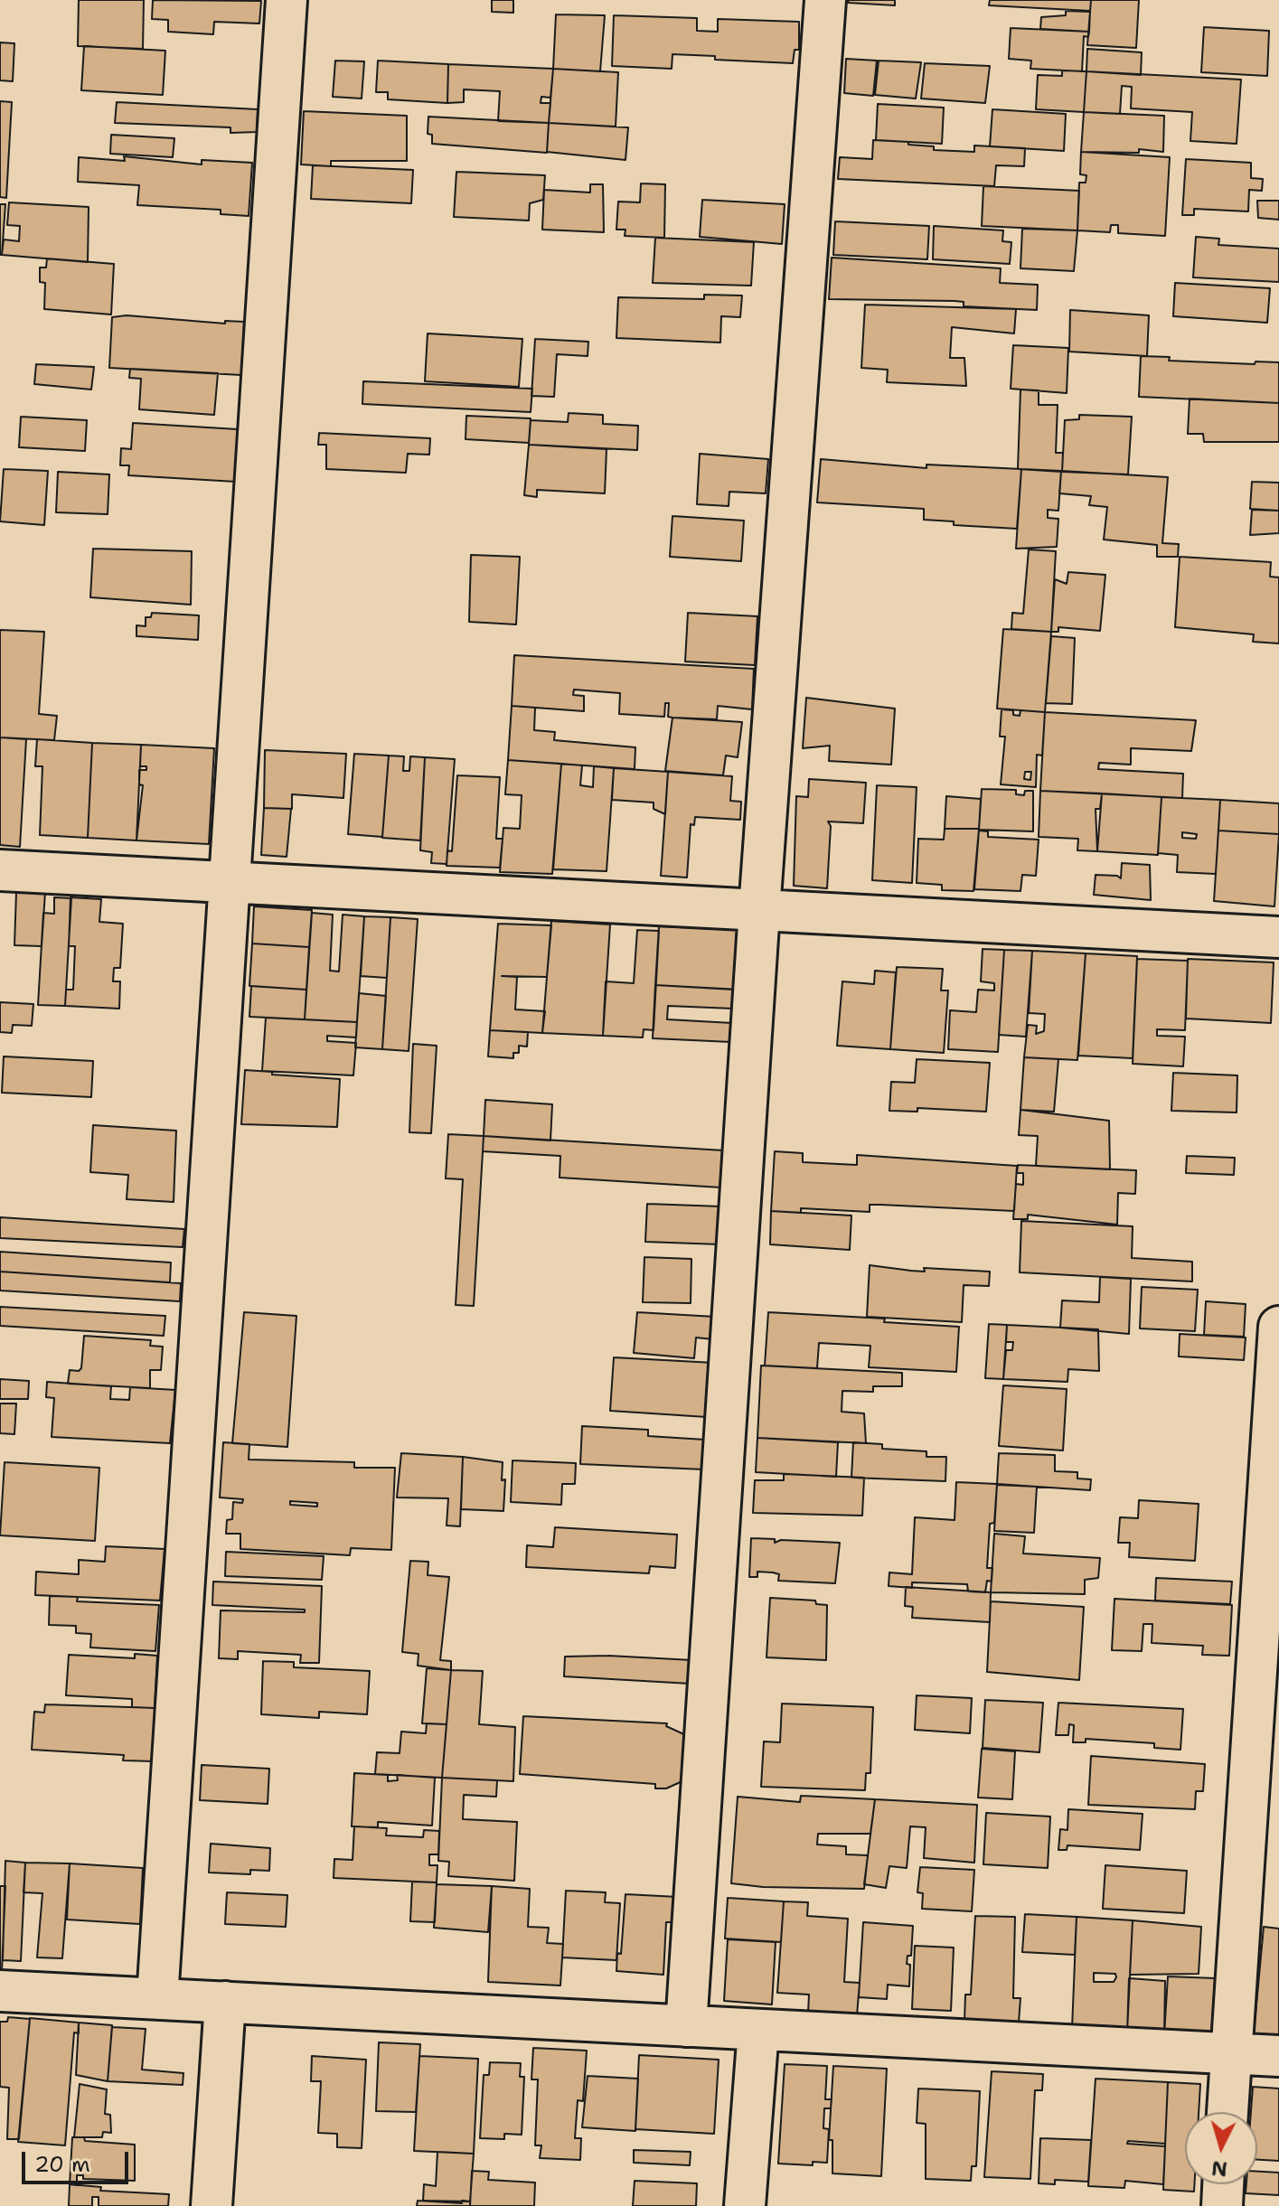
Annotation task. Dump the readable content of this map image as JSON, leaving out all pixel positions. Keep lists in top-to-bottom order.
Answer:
{
  "scale_bar": "20 m",
  "north": "bottom"
}
